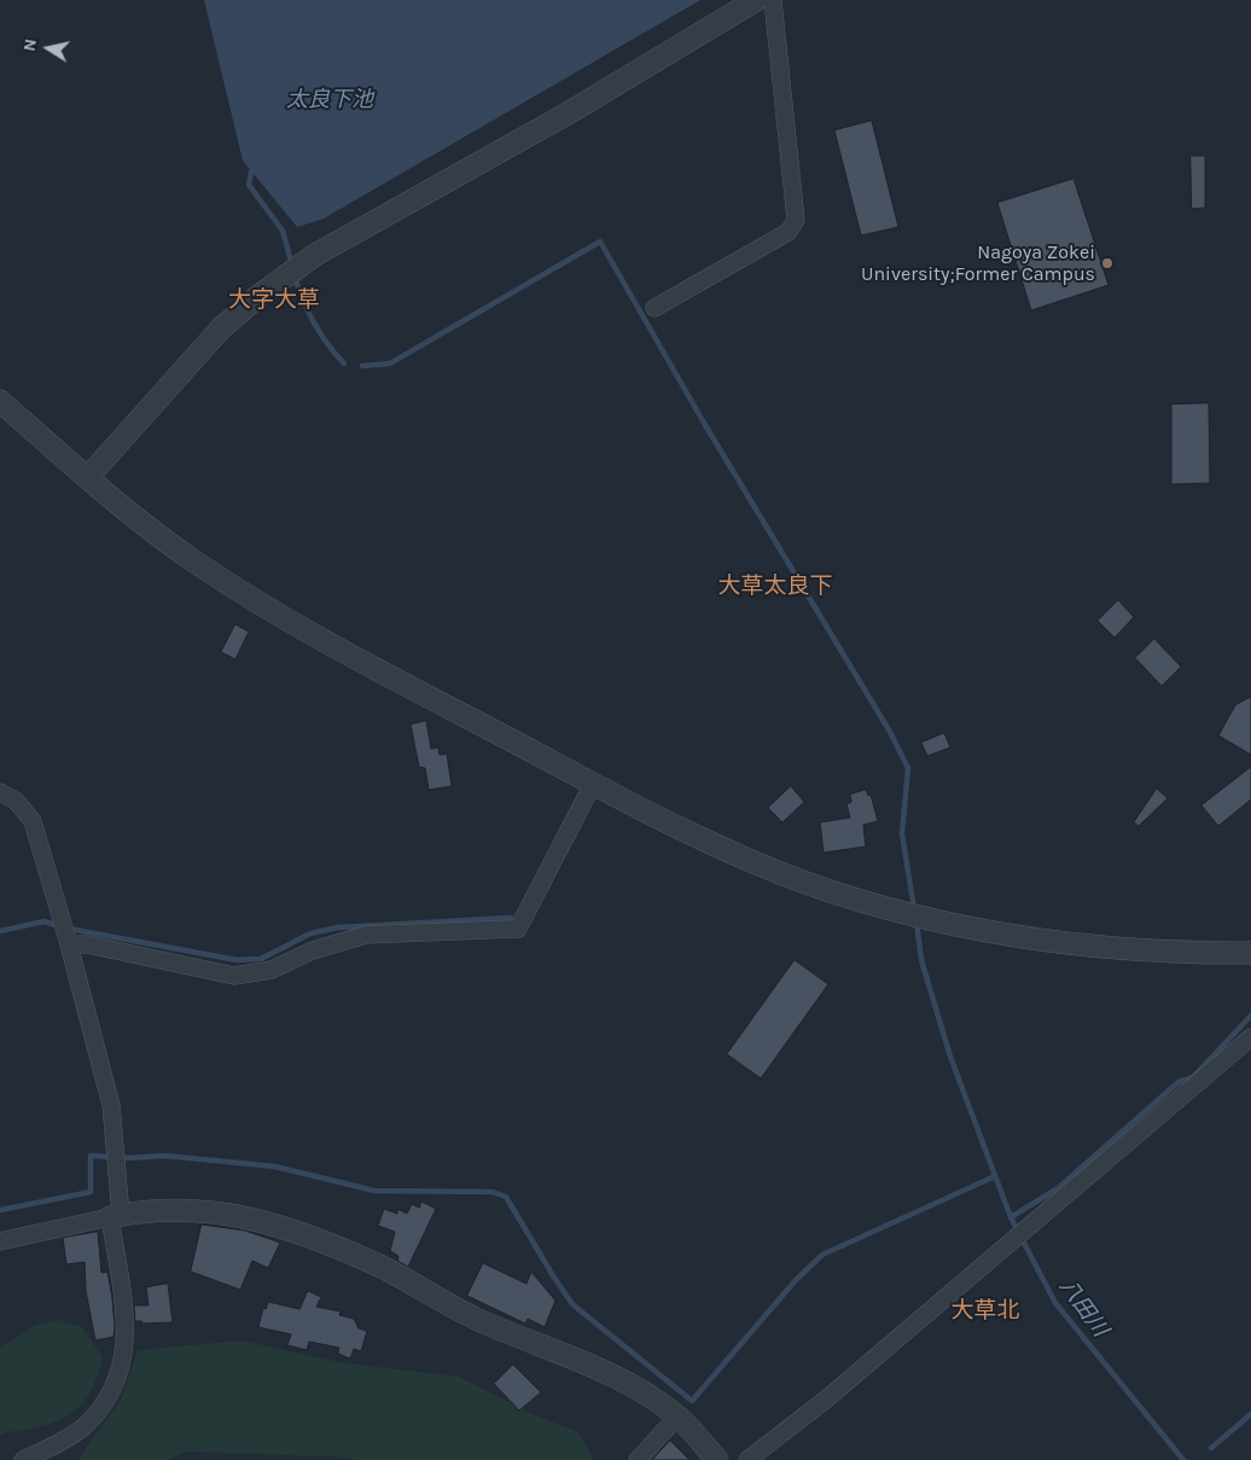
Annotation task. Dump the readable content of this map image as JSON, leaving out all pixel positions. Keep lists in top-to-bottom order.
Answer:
{
  "districts": ["大字大草", "大草太良下", "大草北"],
  "water": ["太良下池", "八田川"],
  "places": ["Nagoya Zokei University;Former Campus"],
  "north": "left"
}
